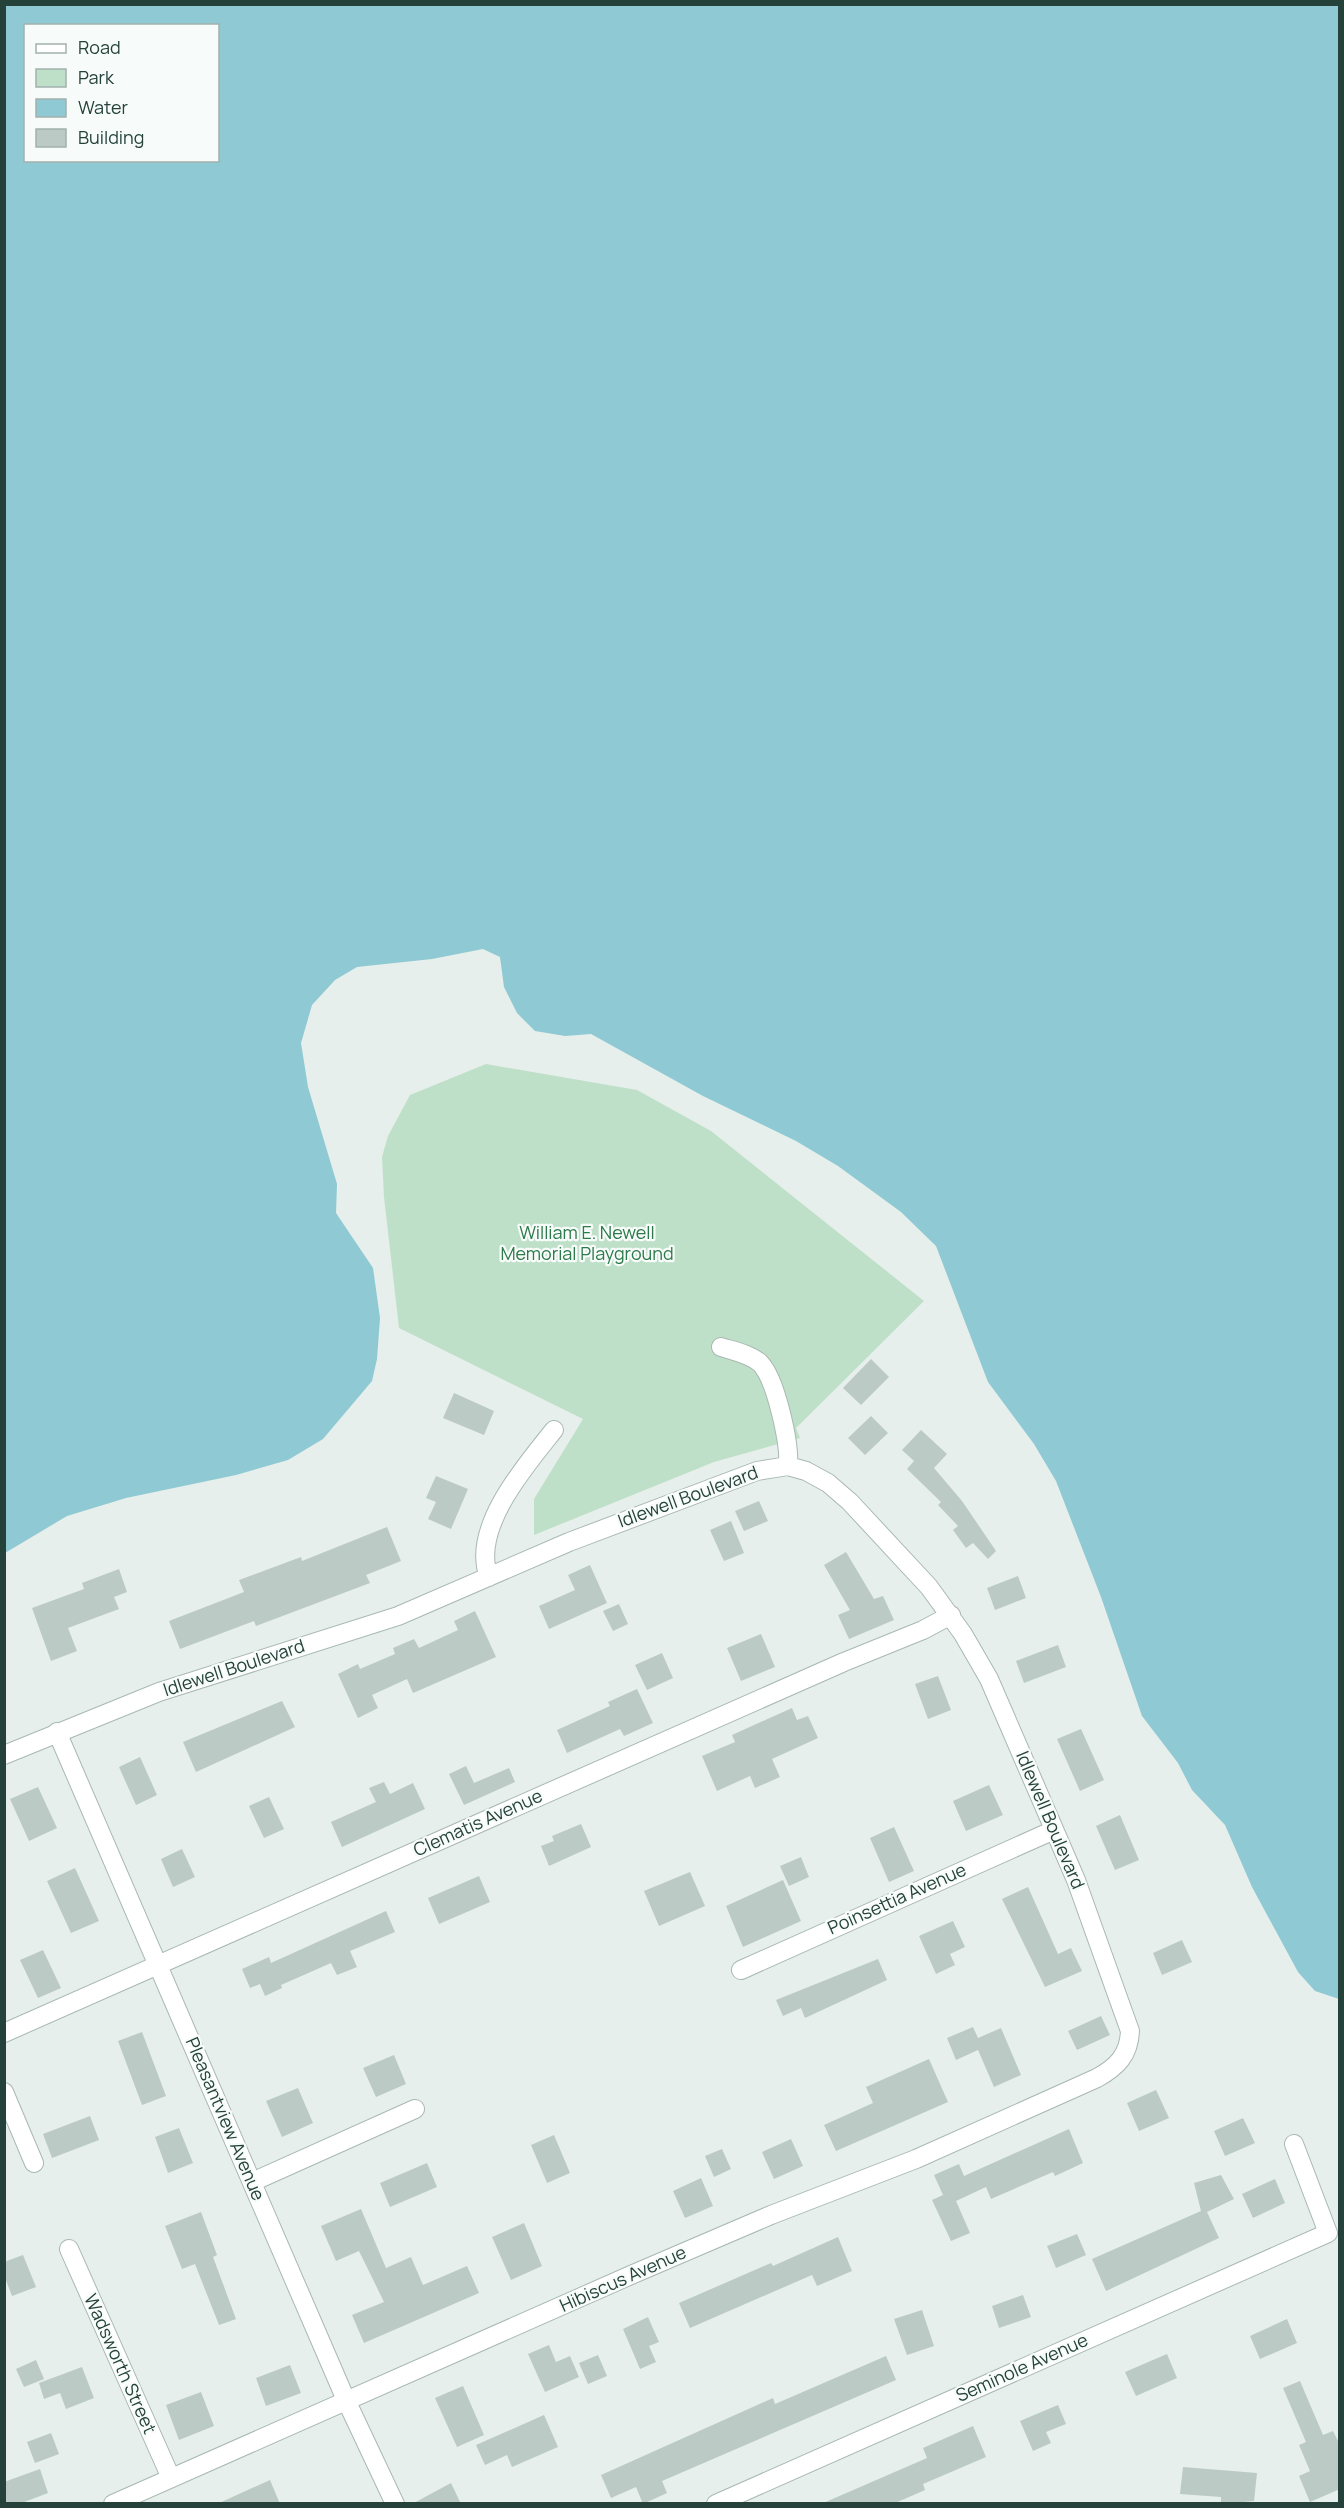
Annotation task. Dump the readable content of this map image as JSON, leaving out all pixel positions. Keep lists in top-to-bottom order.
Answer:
{
  "streets": {
    "street": [
      "Idlewell Boulevard",
      "Clematis Avenue",
      "Poinsettia Avenue",
      "Pleasantview Avenue",
      "Hibiscus Avenue",
      "Wadsworth Street",
      "Seminole Avenue"
    ]
  },
  "crossings": [
    ["Idlewell Boulevard", "Clematis Avenue"],
    ["Idlewell Boulevard", "Poinsettia Avenue"],
    ["Idlewell Boulevard", "Pleasantview Avenue"],
    ["Idlewell Boulevard", "Hibiscus Avenue"],
    ["Clematis Avenue", "Pleasantview Avenue"],
    ["Pleasantview Avenue", "Hibiscus Avenue"],
    ["Hibiscus Avenue", "Wadsworth Street"]
  ],
  "parks": ["William E. Newell Memorial Playground"],
  "legend": [
    "Road",
    "Park",
    "Water",
    "Building"
  ]
}
